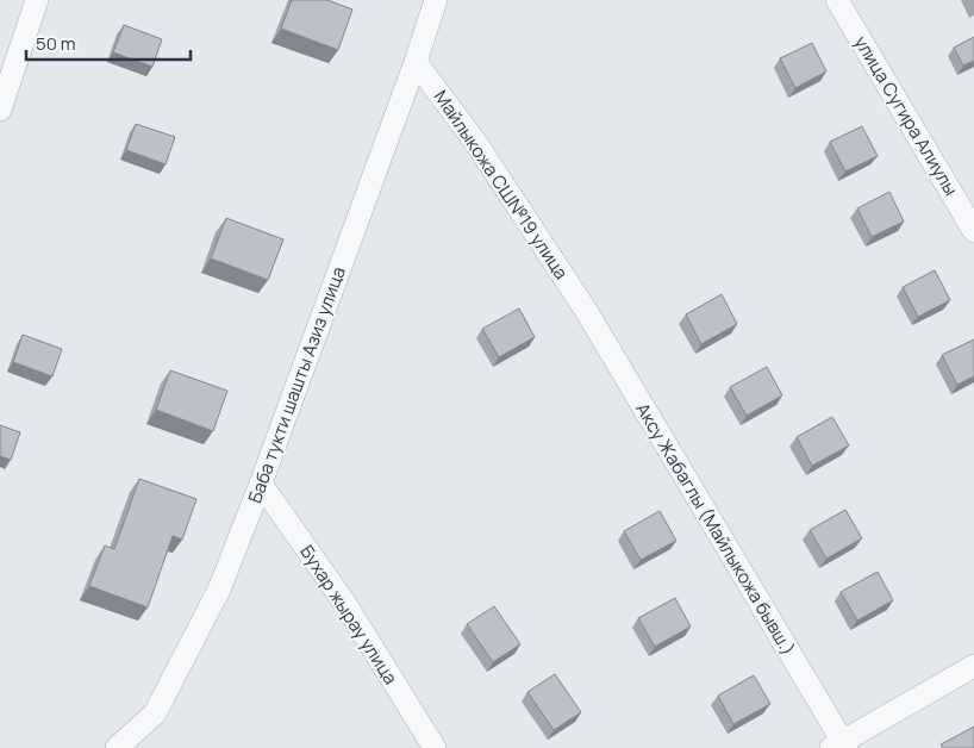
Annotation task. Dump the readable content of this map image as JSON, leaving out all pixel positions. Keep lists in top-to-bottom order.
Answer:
{
  "streets": {
    "street": [
      "улица Сугира Алиулы",
      "Майлыкожа СШ№19 улица",
      "Баба тукти шашты Азиз улица",
      "Аксу Жабаглы (Майлыкожа бывш.)",
      "Бухар жырау улица"
    ]
  },
  "crossings": [
    ["Майлыкожа СШ№19 улица", "Баба тукти шашты Азиз улица"],
    ["Майлыкожа СШ№19 улица", "Аксу Жабаглы (Майлыкожа бывш.)"],
    ["Баба тукти шашты Азиз улица", "Бухар жырау улица"]
  ],
  "scale_bar": "50 m"
}
